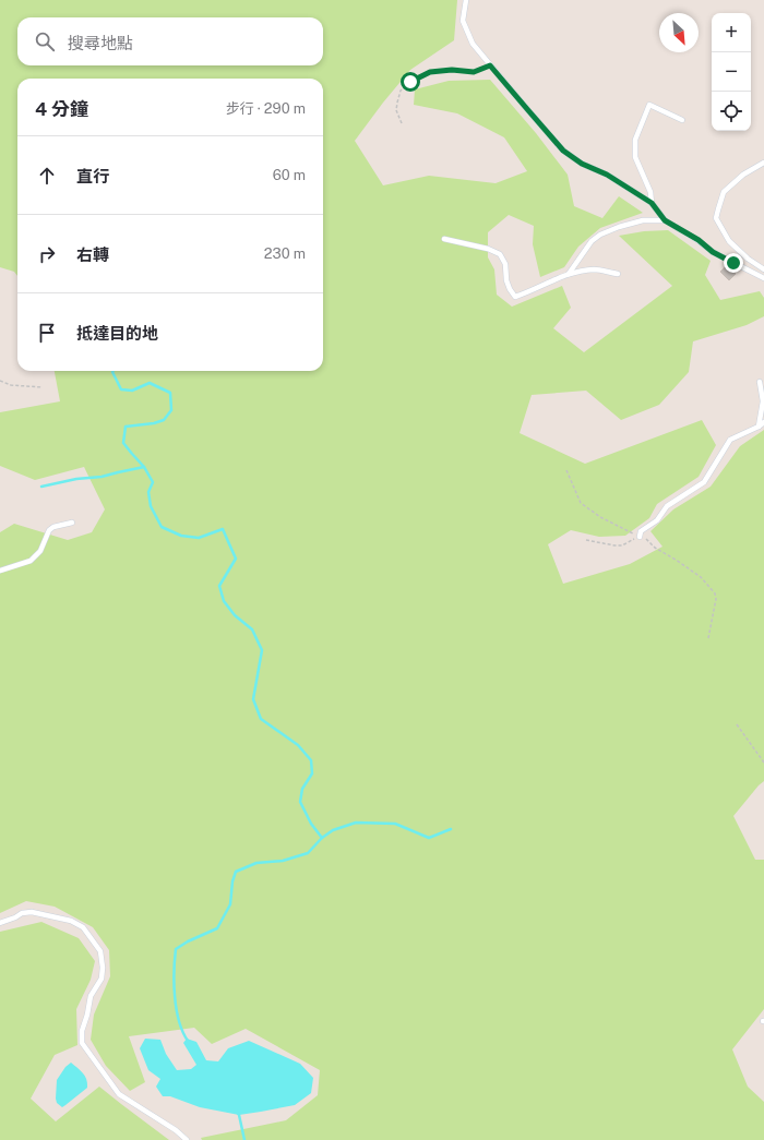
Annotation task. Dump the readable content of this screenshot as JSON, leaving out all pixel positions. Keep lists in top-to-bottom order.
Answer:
{
  "north": "bottom right",
  "page": {
    "map_buttons": ["+", "−"],
    "search": "搜尋地點",
    "heading": ["4 分鐘", "步行 · 290 m"],
    "list": [
      ["直行", "60 m"],
      ["右轉", "230 m"],
      "抵達目的地"
    ]
  }
}
